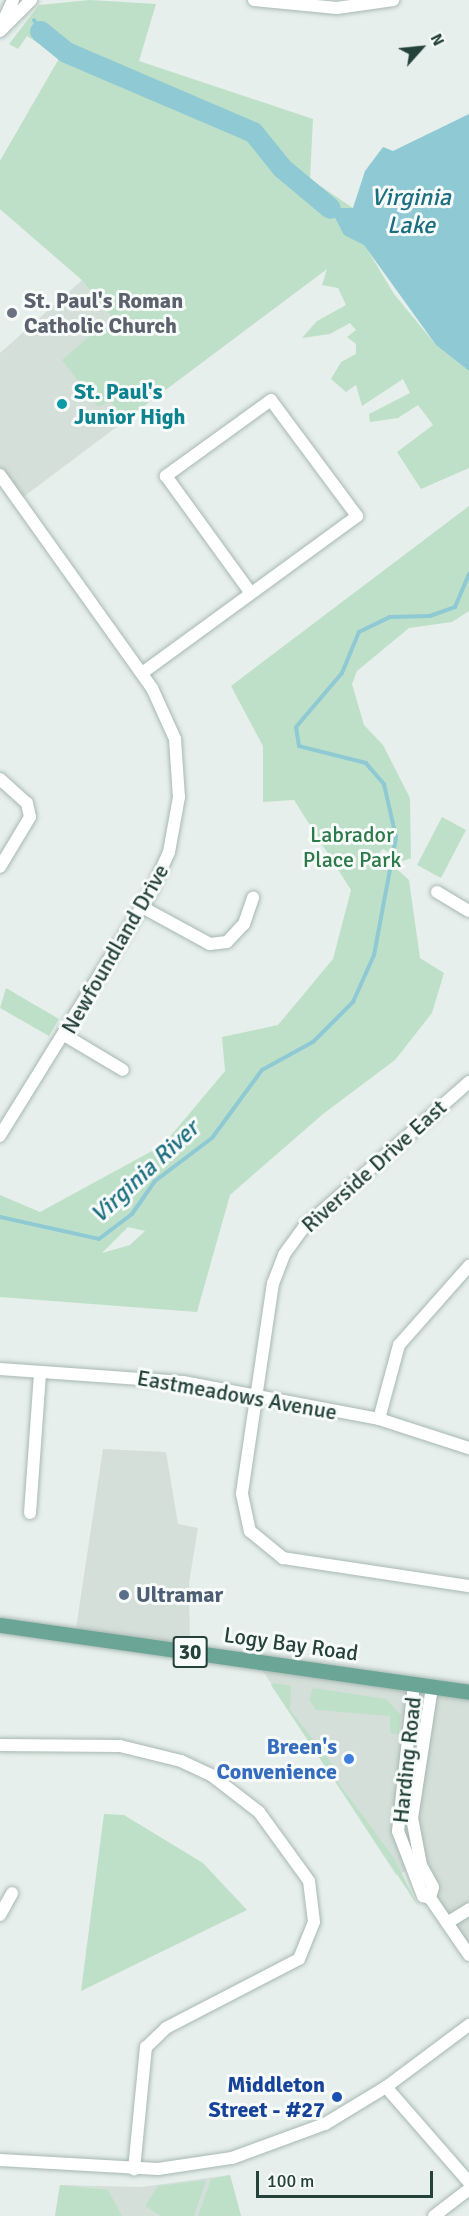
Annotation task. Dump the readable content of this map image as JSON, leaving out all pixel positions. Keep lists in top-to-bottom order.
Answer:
{
  "streets": {
    "main road": ["Logy Bay Road", "30"],
    "street": [
      "Newfoundland Drive",
      "Riverside Drive East",
      "Eastmeadows Avenue",
      "Harding Road"
    ]
  },
  "crossings": [
    ["Riverside Drive East", "Eastmeadows Avenue"],
    ["Logy Bay Road", "Harding Road"]
  ],
  "water": ["Virginia Lake", "Virginia River"],
  "parks": ["Labrador Place Park"],
  "places": [
    "St. Paul's Roman Catholic Church",
    "St. Paul's Junior High",
    "Ultramar",
    "Breen's Convenience",
    "Middleton Street - #27"
  ],
  "scale_bar": "100 m",
  "north": "top right"
}
